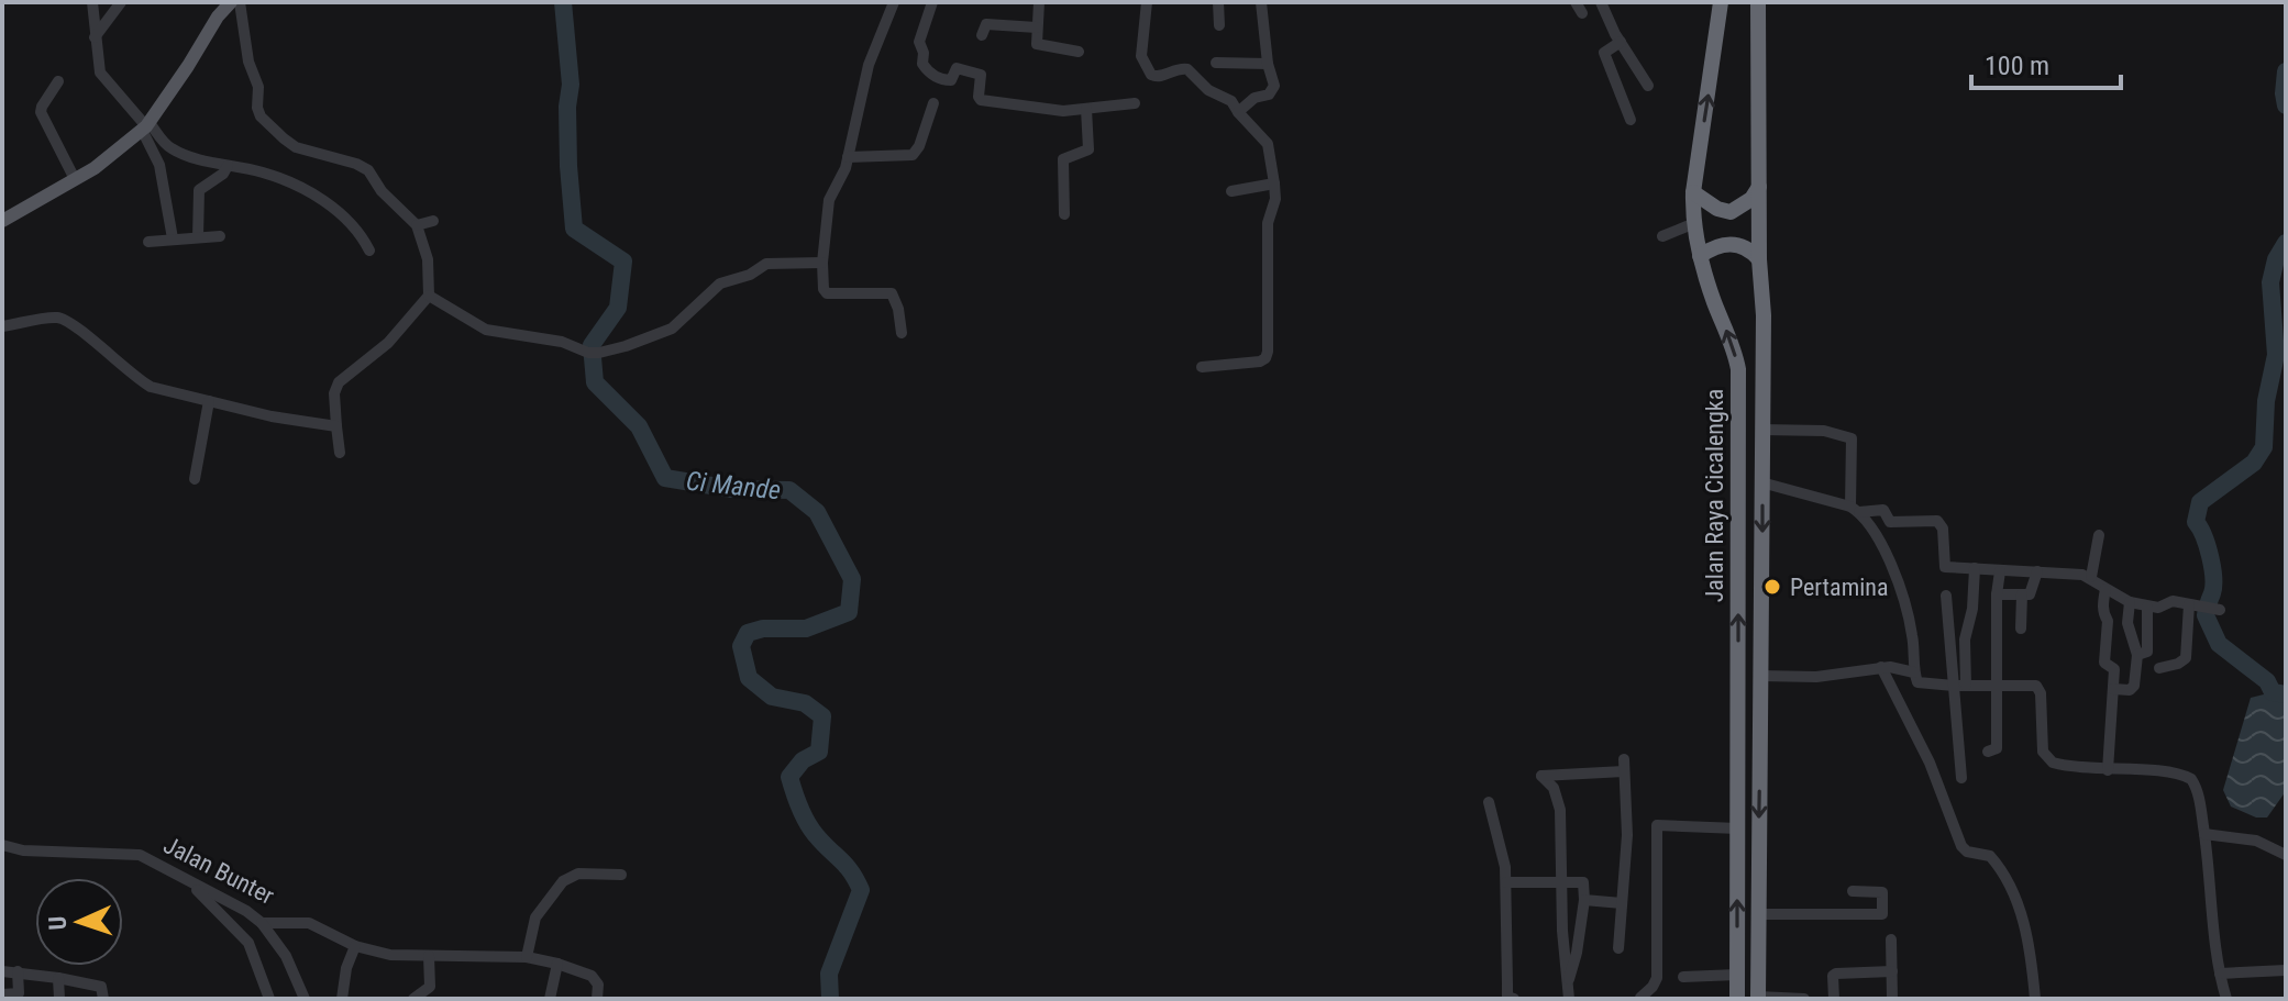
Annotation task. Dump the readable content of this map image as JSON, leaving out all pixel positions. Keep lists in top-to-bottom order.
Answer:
{
  "streets": {
    "highway": ["Jalan Raya Cicalengka"],
    "street": ["Jalan Bunter"]
  },
  "water": ["Ci Mande"],
  "places": ["Pertamina"],
  "scale_bar": "100 m",
  "north": "left"
}
